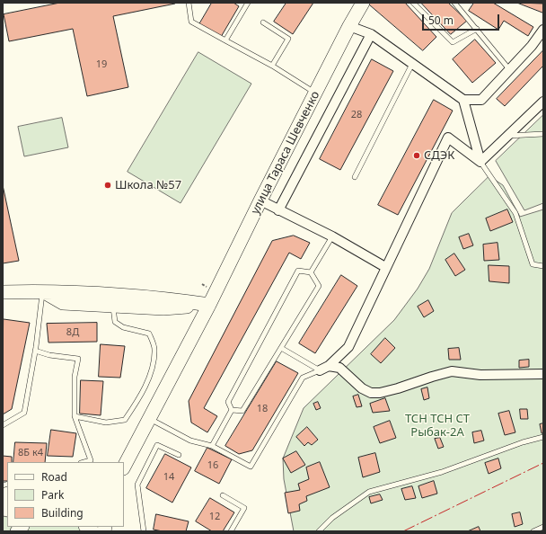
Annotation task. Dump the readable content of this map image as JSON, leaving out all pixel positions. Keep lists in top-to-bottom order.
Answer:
{
  "streets": {
    "street": ["улица Тараса Шевченко"]
  },
  "parks": ["ТСН ТСН СТ Рыбак-2А"],
  "places": ["СДЭК", "Школа №57"],
  "house_numbers": [
    "19",
    "28",
    "8Д",
    "18",
    "8Б к4",
    "16",
    "14",
    "12"
  ],
  "legend": ["Road", "Park", "Building"],
  "scale_bar": "50 m"
}
